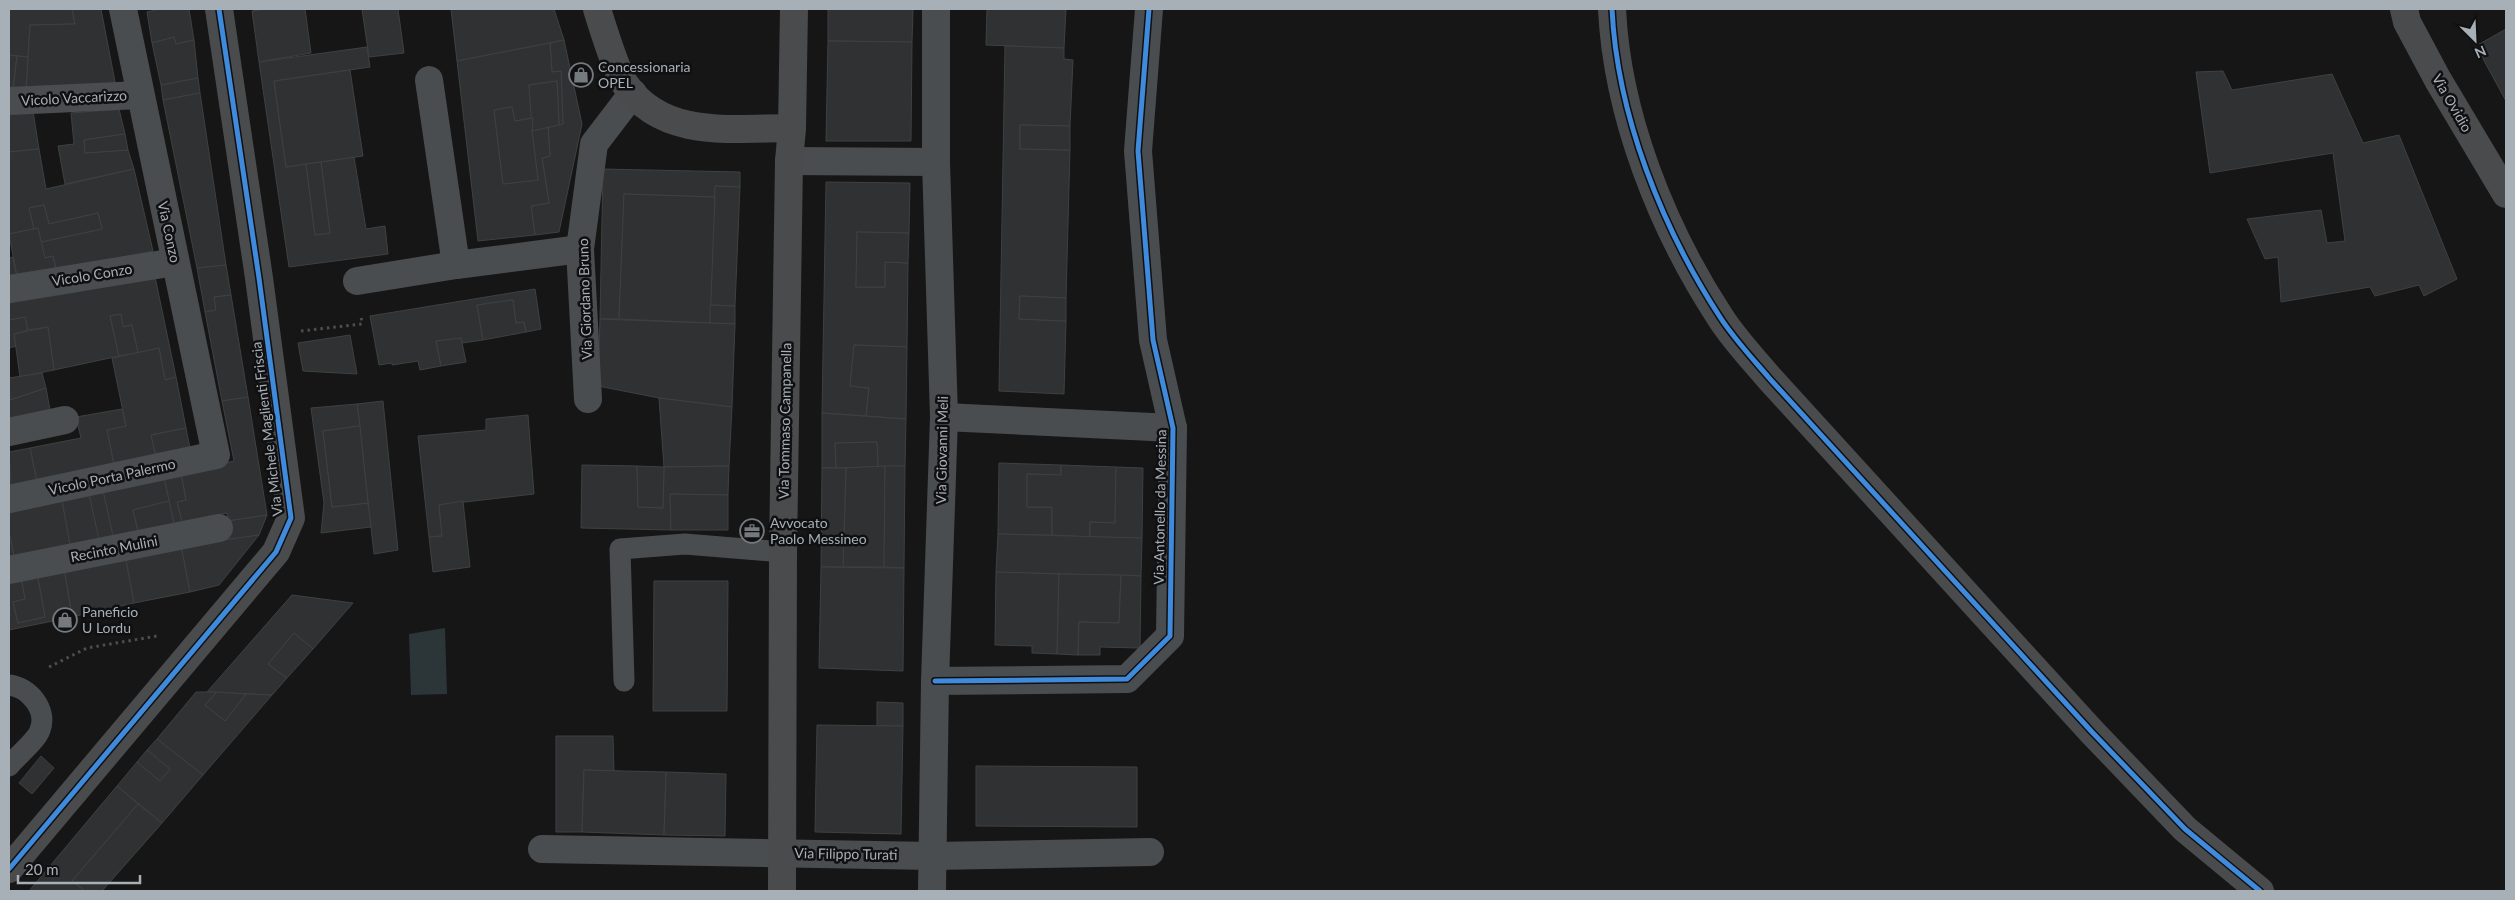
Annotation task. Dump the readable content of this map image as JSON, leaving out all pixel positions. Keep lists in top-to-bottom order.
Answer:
{
  "streets": {
    "street": [
      "Vicolo Vaccarizzo",
      "Via Ovidio",
      "Via Conzo",
      "Vicolo Conzo",
      "Via Giordano Bruno",
      "Via Tommaso Campanella",
      "Via Michele Maglienti Friscia",
      "Via Giovanni Meli",
      "Vicolo Porta Palermo",
      "Via Antonello da Messina",
      "Recinto Mulini",
      "Via Filippo Turati"
    ]
  },
  "crossings": [
    ["Vicolo Vaccarizzo", "Via Conzo"],
    ["Via Conzo", "Vicolo Conzo"],
    ["Via Conzo", "Vicolo Porta Palermo"],
    ["Via Tommaso Campanella", "Via Filippo Turati"],
    ["Via Giovanni Meli", "Via Antonello da Messina"],
    ["Via Giovanni Meli", "Via Filippo Turati"]
  ],
  "places": {
    "shop": ["Concessionaria OPEL", "Paneficio U Lordu"],
    "office": ["Avvocato Paolo Messineo"]
  },
  "scale_bar": "20 m",
  "north": "bottom right"
}
